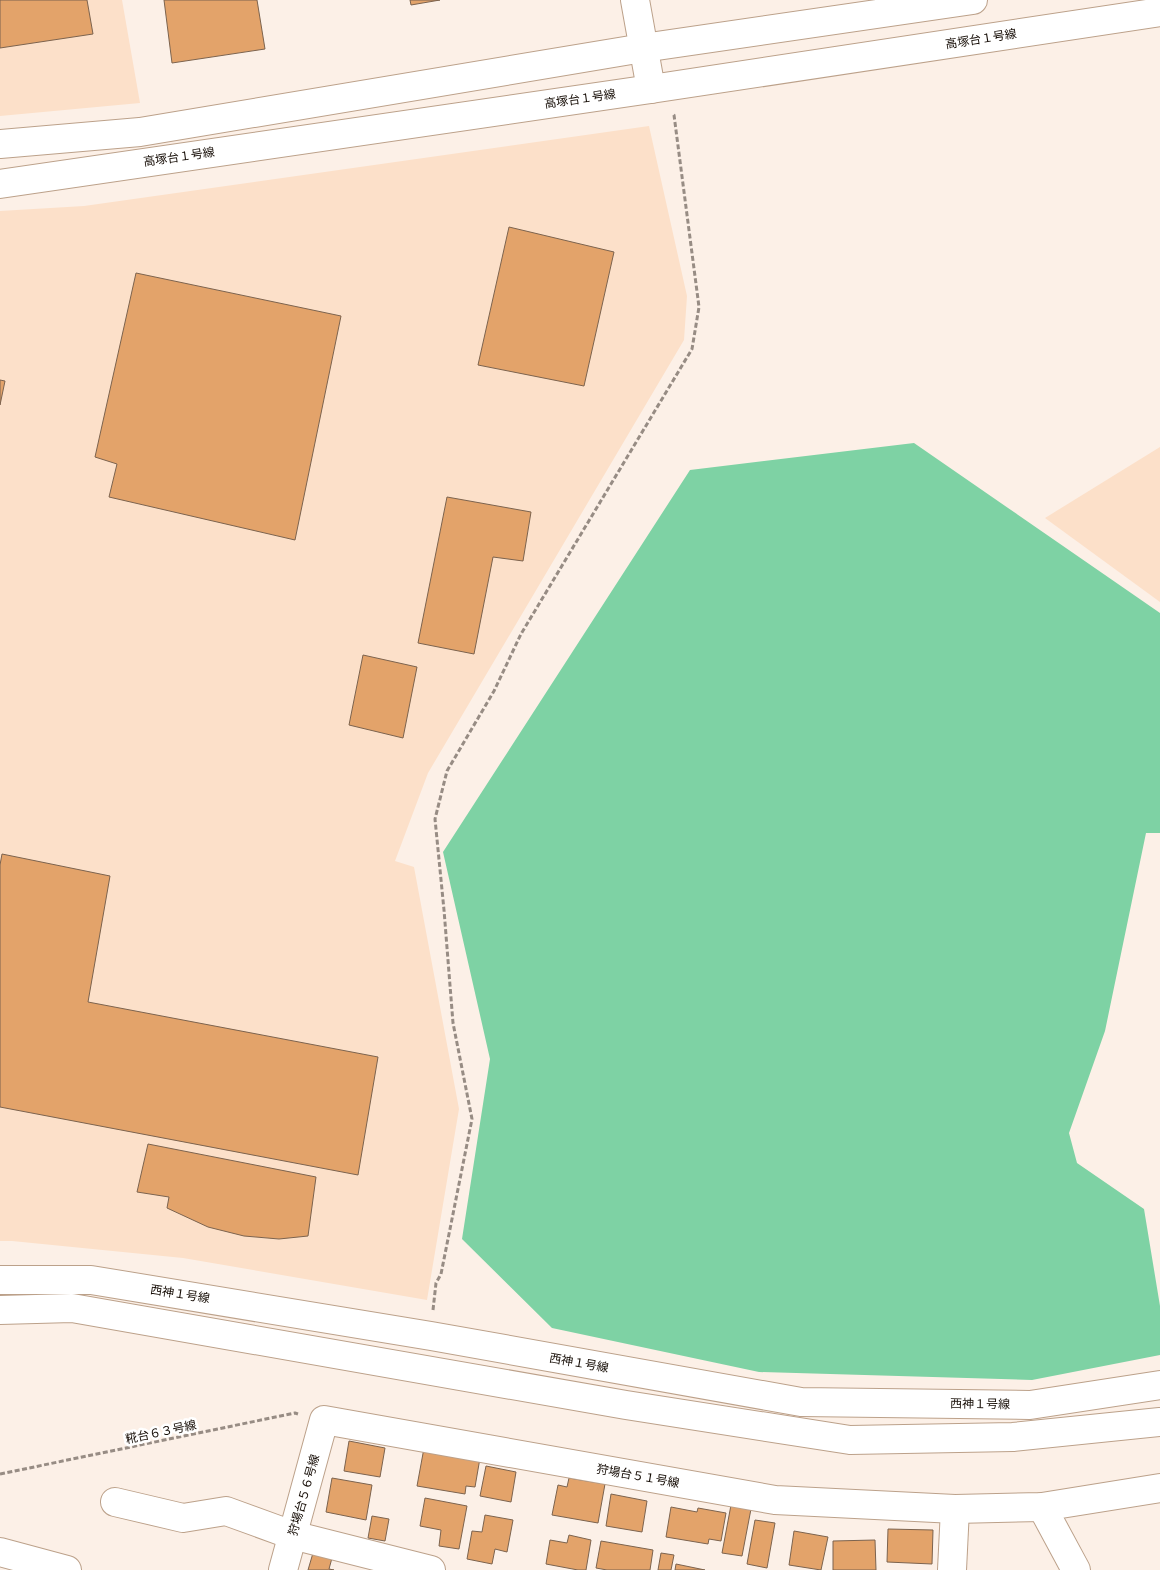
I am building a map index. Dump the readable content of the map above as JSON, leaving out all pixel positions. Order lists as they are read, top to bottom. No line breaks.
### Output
{"streets":{"street":["高塚台１号線","西神１号線","狩場台５１号線","狩場台５６号線"],"path":["糀台６３号線"]},"crossings":[["糀台６３号線","狩場台５１号線"],["糀台６３号線","狩場台５６号線"],["狩場台５１号線","狩場台５６号線"]]}
